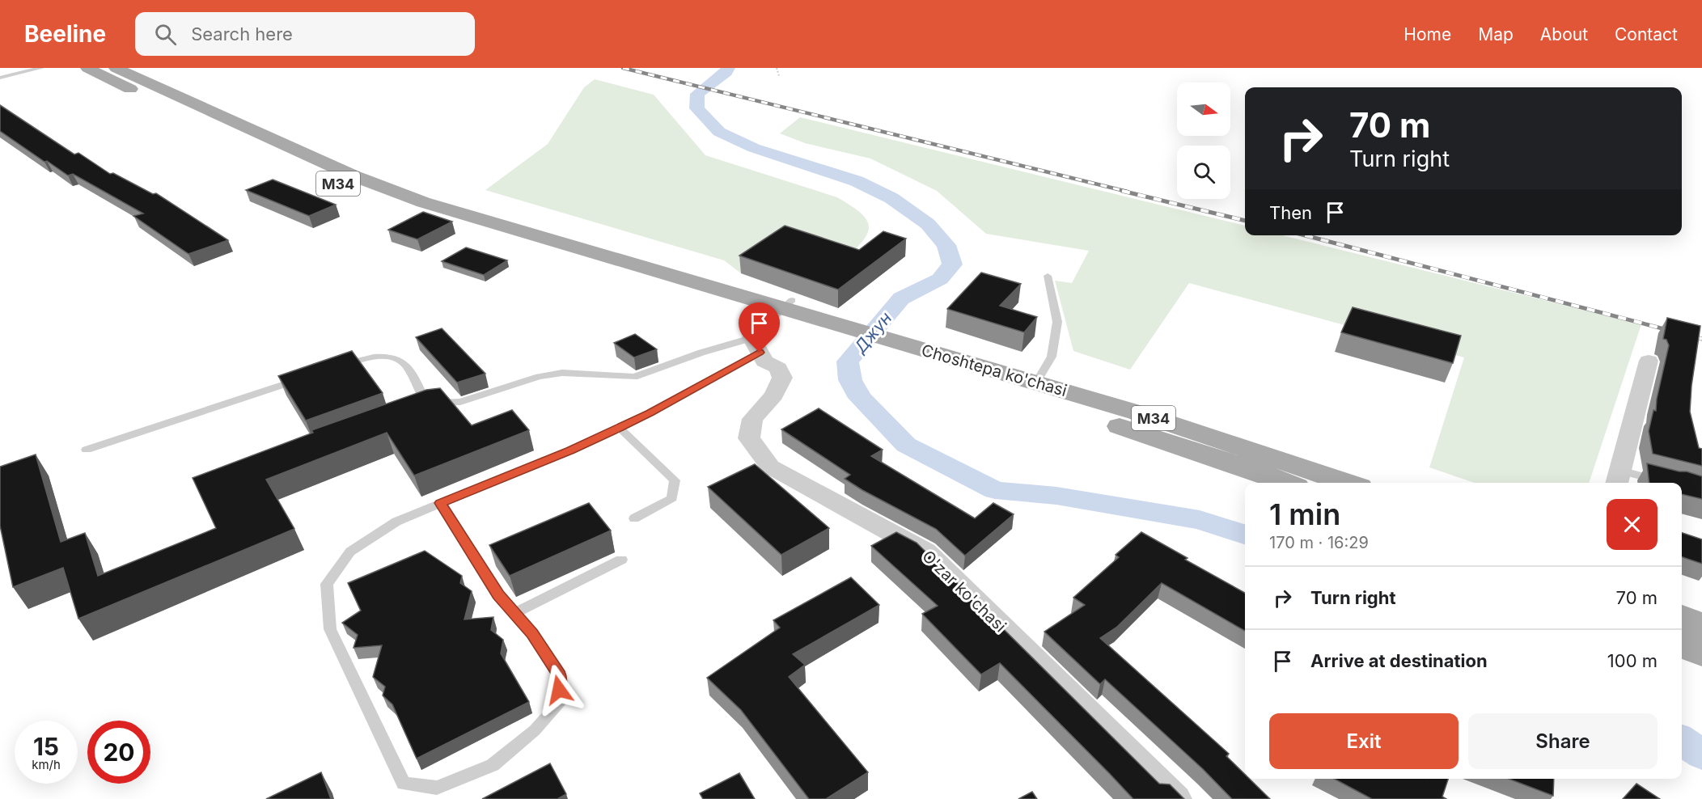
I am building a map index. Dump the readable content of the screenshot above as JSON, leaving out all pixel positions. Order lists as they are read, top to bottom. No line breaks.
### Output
{"streets":{"main road":["M34","Choshtepa ko'chasi"],"street":["O'zar ko'chasi"]},"crossings":[["M34","Choshtepa ko'chasi"],["Choshtepa ko'chasi","O'zar ko'chasi"]],"water":["Джун"],"north":"right","page":{"header":"Beeline","search":"Search here","nav":["Home","Map","About","Contact"],"turn":["70 m","Turn right"],"then":"Then","heading":["1 min","170 m · 16:29"],"list":[{"name":"Turn right","value":"70 m"},{"name":"Arrive at destination","value":"100 m"}],"buttons":["Exit","Share"],"speed":"15 km/h","limit":"20"}}
